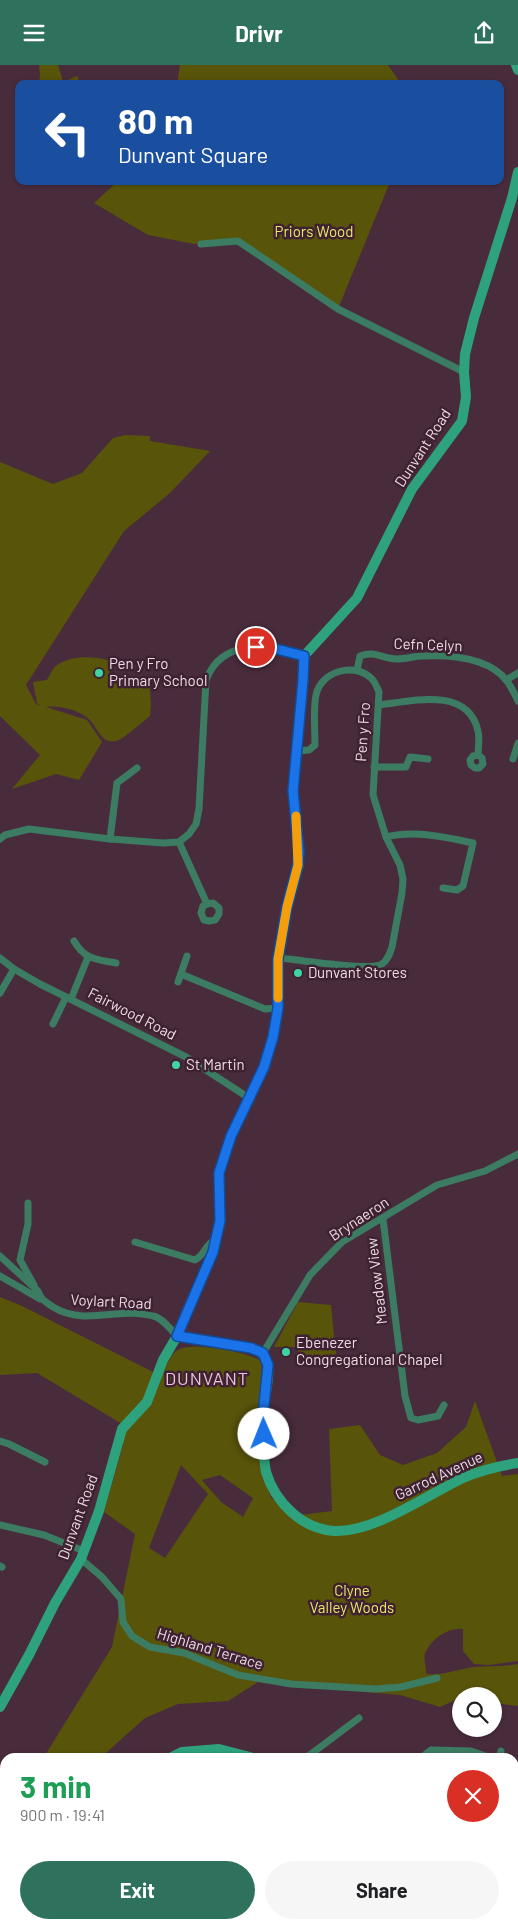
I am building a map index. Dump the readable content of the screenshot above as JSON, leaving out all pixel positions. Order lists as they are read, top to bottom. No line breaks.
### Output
{"streets":{"street":["Dunvant Road","Cefn Celyn","Pen y Fro","Fairwood Road","Brynaeron","Meadow View","Voylart Road","Garrod Avenue","Highland Terrace"]},"crossings":[["Dunvant Road","Pen y Fro"],["Dunvant Road","Fairwood Road"],["Dunvant Road","Voylart Road"],["Dunvant Road","Highland Terrace"],["Cefn Celyn","Pen y Fro"],["Brynaeron","Meadow View"],["Brynaeron","Garrod Avenue"]],"districts":["DUNVANT"],"parks":["Priors Wood","Clyne Valley Woods"],"places":["Pen y Fro Primary School","Dunvant Stores","St Martin","Ebenezer Congregational Chapel"],"page":{"header":"Drivr","turn":["80 m","Dunvant Square"],"heading":["3 min","900 m · 19:41"],"buttons":["Exit","Share"]}}
